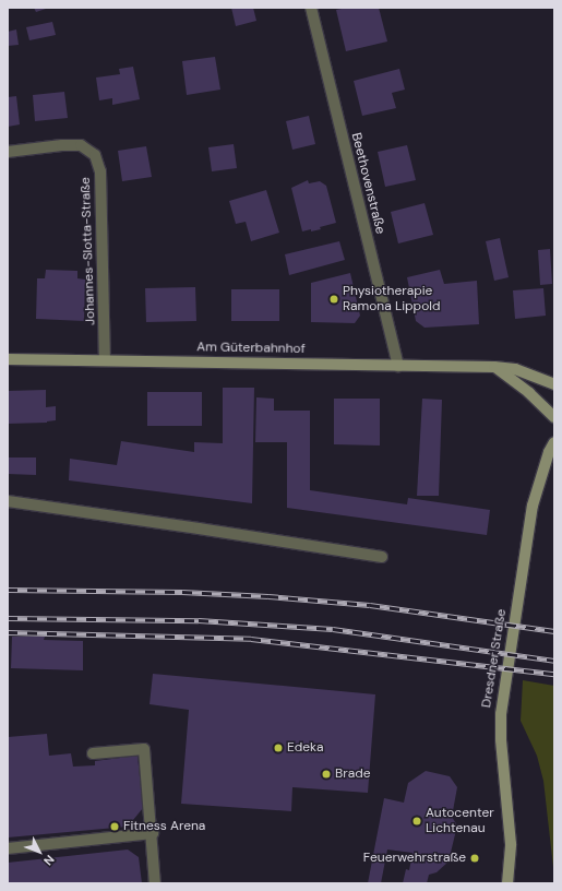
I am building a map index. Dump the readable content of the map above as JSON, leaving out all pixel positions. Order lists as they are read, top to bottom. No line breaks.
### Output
{"streets":{"street":["Beethovenstraße","Johannes-Slotta-Straße","Am Güterbahnhof","Dresdner Straße"]},"crossings":[["Beethovenstraße","Am Güterbahnhof"],["Johannes-Slotta-Straße","Am Güterbahnhof"]],"places":["Physiotherapie Ramona Lippold","Edeka","Brade","Autocenter Lichtenau","Fitness Arena","Feuerwehrstraße"],"north":"bottom right"}
